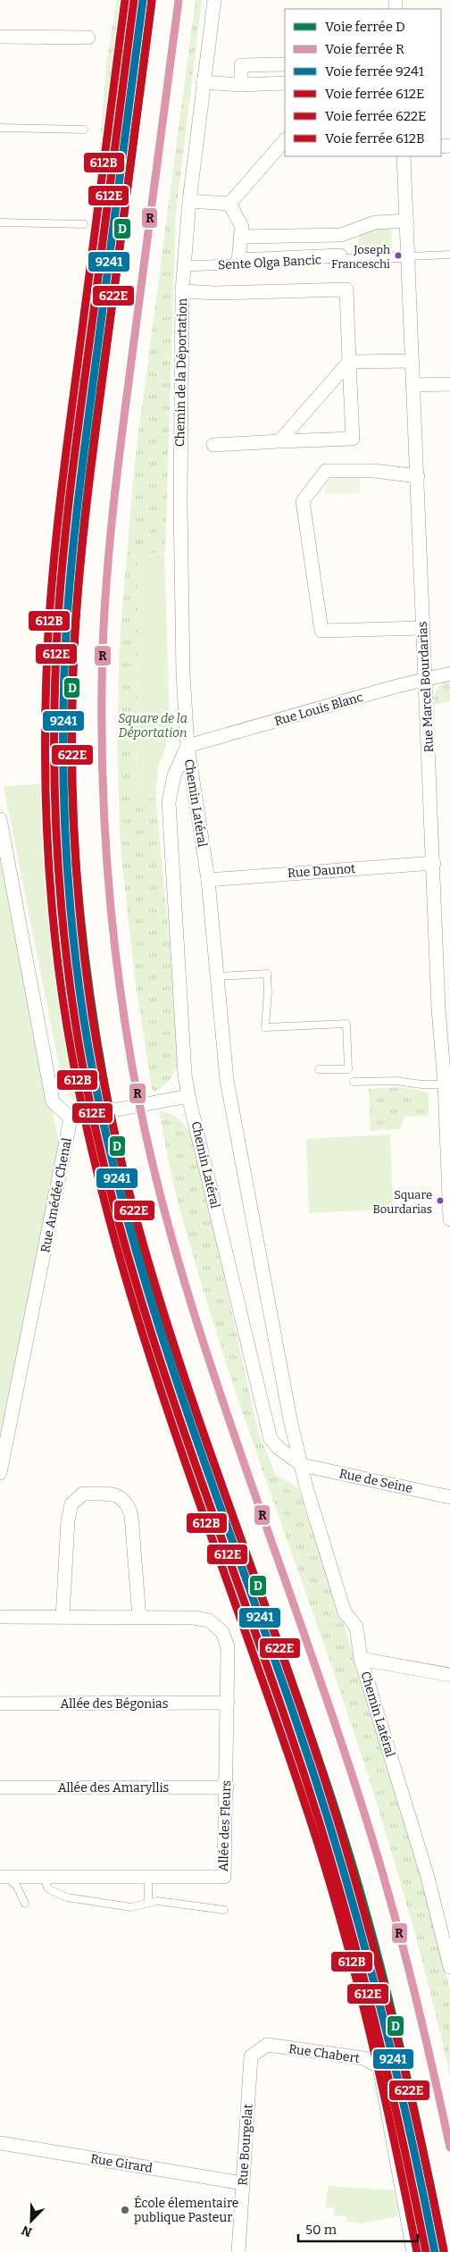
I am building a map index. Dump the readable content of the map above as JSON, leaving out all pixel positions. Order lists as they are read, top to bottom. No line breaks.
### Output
{"streets":{"street":["Sente Olga Bancic","Chemin de la Déportation","Rue Marcel Bourdarias","Rue Louis Blanc","Chemin Latéral","Rue Daunot","Rue Amédée Chenal","Rue de Seine","Allée des Bégonias","Allée des Amaryllis","Allée des Fleurs","Rue Chabert","Rue Bourgelat","Rue Girard"]},"crossings":[["Sente Olga Bancic","Chemin de la Déportation"],["Sente Olga Bancic","Rue Marcel Bourdarias"],["Chemin de la Déportation","Rue Louis Blanc"],["Chemin de la Déportation","Chemin Latéral"],["Rue Marcel Bourdarias","Rue Louis Blanc"],["Rue Marcel Bourdarias","Rue Daunot"],["Rue Louis Blanc","Chemin Latéral"],["Chemin Latéral","Rue Daunot"],["Chemin Latéral","Rue de Seine"],["Allée des Bégonias","Allée des Fleurs"],["Allée des Amaryllis","Allée des Fleurs"],["Rue Chabert","Rue Bourgelat"],["Rue Bourgelat","Rue Girard"]],"parks":["Square de la Déportation"],"places":["Joseph Franceschi","Square Bourdarias","École élementaire publique Pasteur"],"lines":["rail line D","rail line R","rail line 9241","rail line 612E","rail line 612B","rail line 622E"],"legend":["Voie ferrée D","Voie ferrée R","Voie ferrée 9241","Voie ferrée 612E","Voie ferrée 622E","Voie ferrée 612B"],"scale_bar":"50 m","north":"bottom left"}
